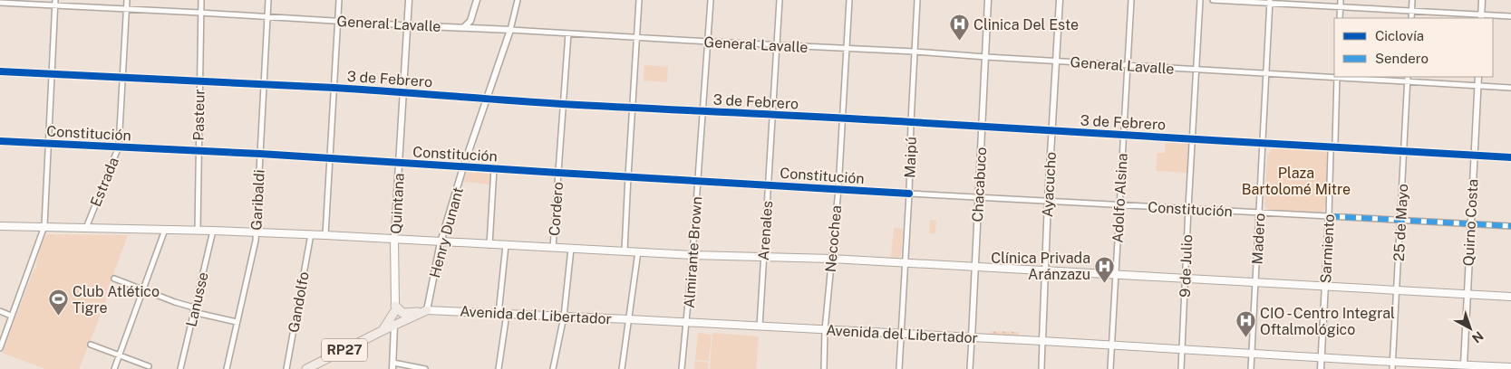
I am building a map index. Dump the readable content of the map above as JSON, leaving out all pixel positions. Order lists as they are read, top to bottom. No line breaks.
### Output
{"streets":{"main road":["Quintana","Avenida del Libertador","RP27"],"street":["General Lavalle","3 de Febrero","Pasteur","Constitución","Maipú","Estrada","Chacabuco","Ayacucho","Adolfo Alsina","Garibaldi","Cordero","25 de Mayo","Quirno Costa","Arenales","Henry Dunant","Necochea","Madero","Sarmiento","Almirante Brown","9 de Julio","Lanusse","Gandolfo"]},"crossings":[["General Lavalle","Pasteur"],["General Lavalle","Maipú"],["General Lavalle","Estrada"],["General Lavalle","Chacabuco"],["General Lavalle","Ayacucho"],["General Lavalle","Adolfo Alsina"],["General Lavalle","Garibaldi"],["General Lavalle","Quintana"],["General Lavalle","Cordero"],["General Lavalle","25 de Mayo"],["General Lavalle","Quirno Costa"],["General Lavalle","Arenales"],["General Lavalle","Henry Dunant"],["General Lavalle","Necochea"],["General Lavalle","Madero"],["General Lavalle","Almirante Brown"],["General Lavalle","9 de Julio"],["3 de Febrero","Pasteur"],["3 de Febrero","Maipú"],["3 de Febrero","Estrada"],["3 de Febrero","Chacabuco"],["3 de Febrero","Ayacucho"],["3 de Febrero","Adolfo Alsina"],["3 de Febrero","Garibaldi"],["3 de Febrero","Quintana"],["3 de Febrero","Cordero"],["3 de Febrero","25 de Mayo"],["3 de Febrero","Quirno Costa"],["3 de Febrero","Arenales"],["3 de Febrero","Henry Dunant"],["3 de Febrero","Necochea"],["3 de Febrero","Madero"],["3 de Febrero","Sarmiento"],["3 de Febrero","Almirante Brown"],["3 de Febrero","9 de Julio"],["Pasteur","Constitución"],["Constitución","Maipú"],["Constitución","Estrada"],["Constitución","Chacabuco"],["Constitución","Ayacucho"],["Constitución","Adolfo Alsina"],["Constitución","Garibaldi"],["Constitución","Quintana"],["Constitución","Cordero"],["Constitución","25 de Mayo"],["Constitución","Quirno Costa"],["Constitución","Arenales"],["Constitución","Henry Dunant"],["Constitución","Necochea"],["Constitución","Madero"],["Constitución","Sarmiento"],["Constitución","Almirante Brown"],["Constitución","9 de Julio"],["Maipú","Avenida del Libertador"],["Chacabuco","Avenida del Libertador"],["Ayacucho","Avenida del Libertador"],["Adolfo Alsina","Avenida del Libertador"],["Quintana","Avenida del Libertador"],["Quintana","RP27"],["Cordero","Avenida del Libertador"],["25 de Mayo","Avenida del Libertador"],["Quirno Costa","Avenida del Libertador"],["Arenales","Avenida del Libertador"],["Henry Dunant","Avenida del Libertador"],["Henry Dunant","RP27"],["Necochea","Avenida del Libertador"],["Madero","Avenida del Libertador"],["Sarmiento","Avenida del Libertador"],["Almirante Brown","Avenida del Libertador"],["9 de Julio","Avenida del Libertador"],["Avenida del Libertador","RP27"]],"parks":["Plaza Bartolomé Mitre"],"places":{"hospital":["Clinica Del Este","Clínica Privada Aránzazu","CIO - Centro Integral Oftalmológico"],"sports":["Club Atlético Tigre"]},"legend":["Ciclovía","Sendero"],"north":"bottom right"}
